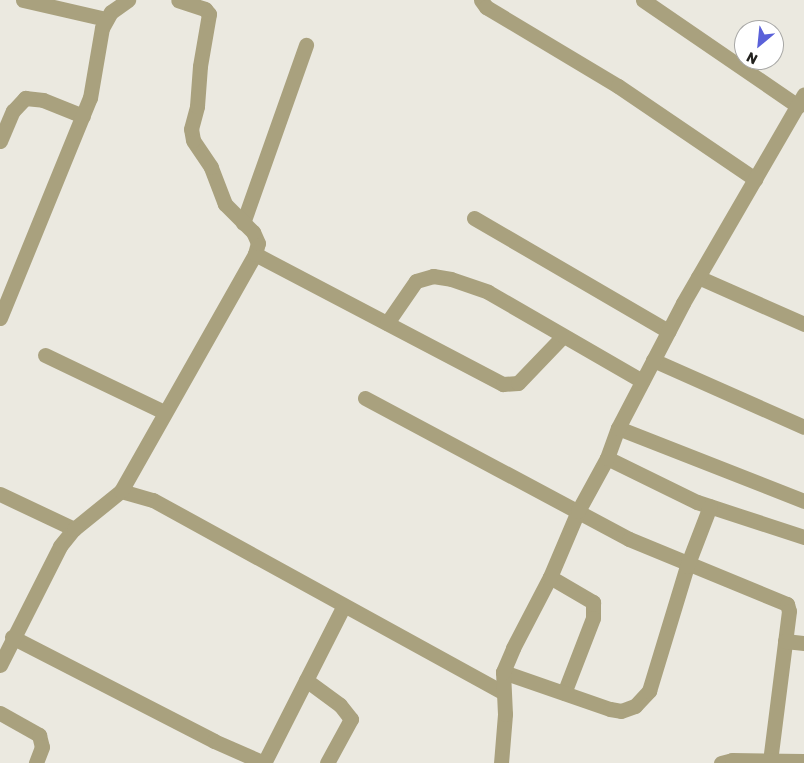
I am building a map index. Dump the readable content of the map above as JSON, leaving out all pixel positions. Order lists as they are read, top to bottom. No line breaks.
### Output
{"north":"bottom left"}
